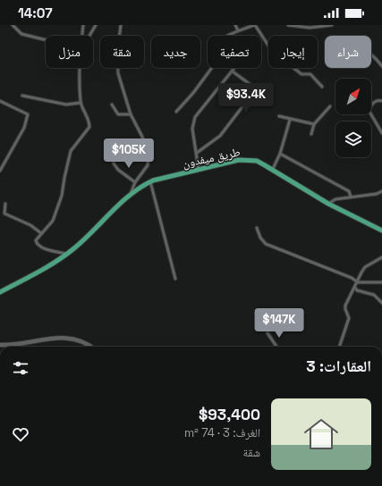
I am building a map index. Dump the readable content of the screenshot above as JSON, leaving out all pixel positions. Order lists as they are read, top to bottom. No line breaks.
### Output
{"streets":{"main road":["طريق ميفدون"]},"north":"top right","page":{"status":"14:07","chip":["شراء","إيجار","تصفية","جديد","شقة","منزل"],"price":["$93.4K","$105K","$147K"],"heading":"العقارات: 3","list":[{"name":"$93,400","note":"الغرف: 3 · 74 m² · شقة"}]}}
